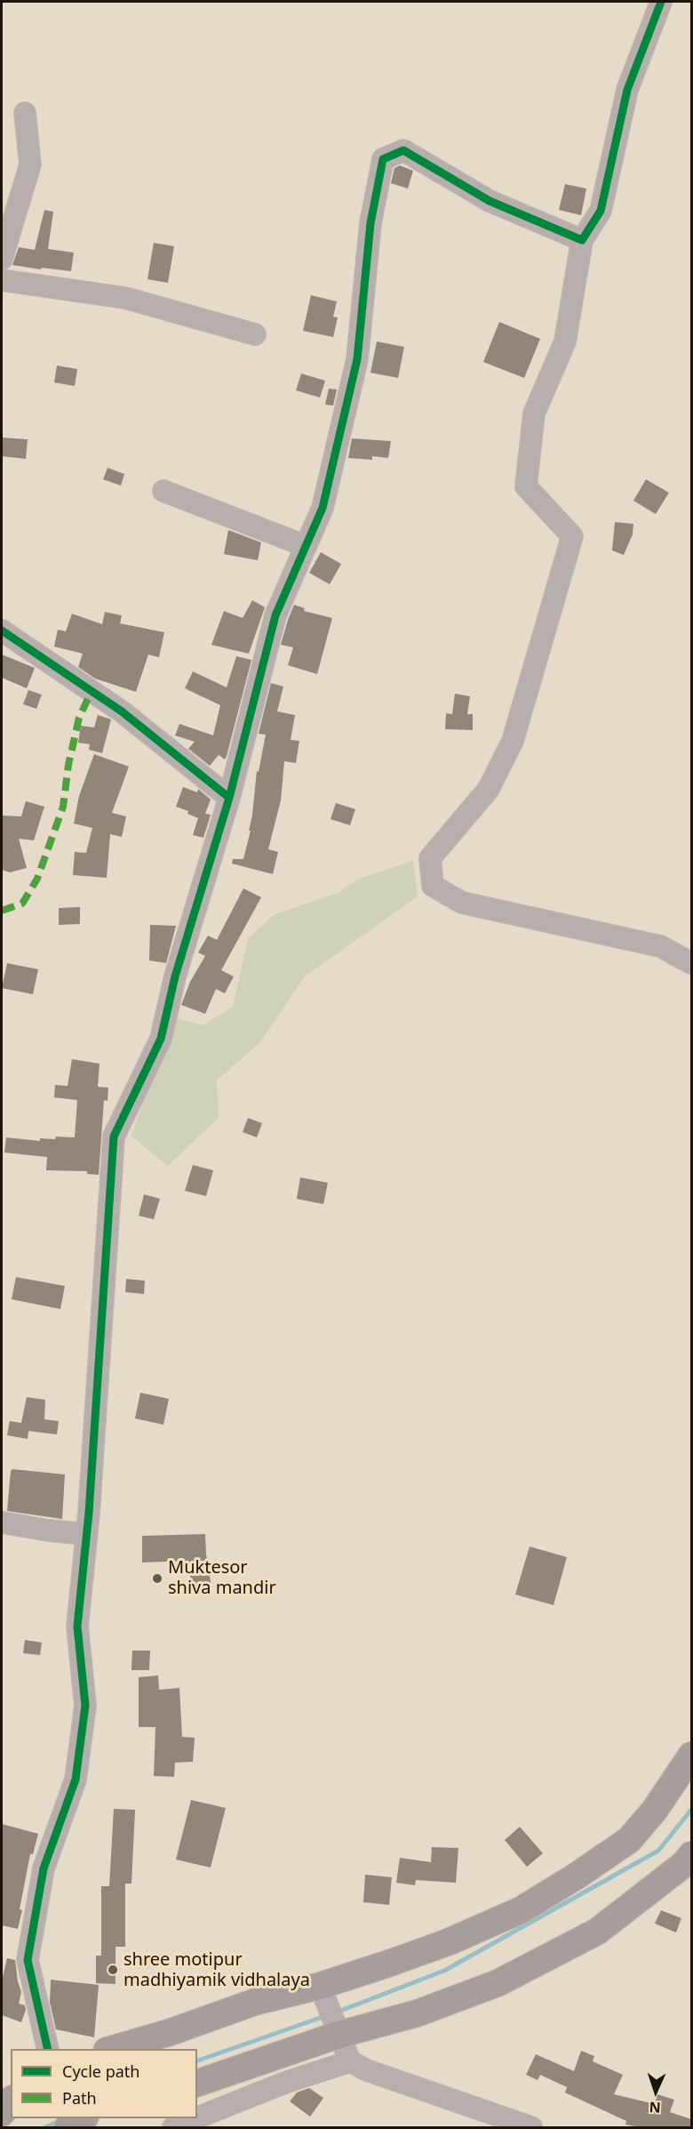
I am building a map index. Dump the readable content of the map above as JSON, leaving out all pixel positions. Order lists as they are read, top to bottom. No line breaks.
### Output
{"places":["Muktesor shiva mandir","shree motipur madhiyamik vidhalaya"],"legend":["Cycle path","Path"],"north":"bottom"}
